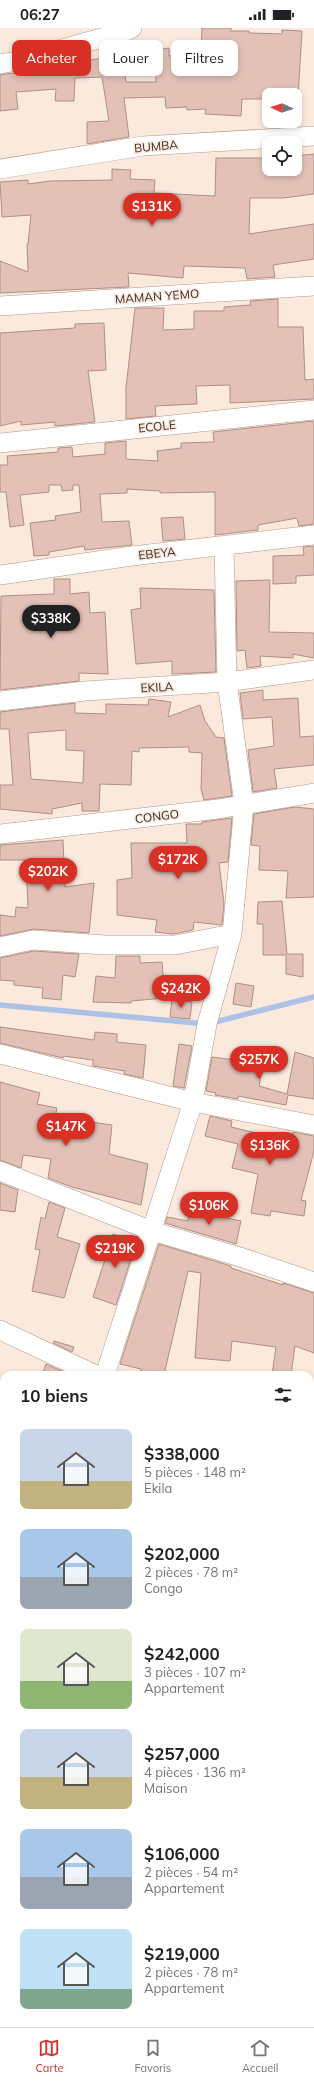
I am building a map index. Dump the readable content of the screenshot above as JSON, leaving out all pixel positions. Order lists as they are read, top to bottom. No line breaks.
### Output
{"streets":{"street":["BUMBA","MAMAN YEMO","ECOLE","EBEYA","EKILA","CONGO"]},"north":"left","page":{"status":"06:27","chip":["Acheter","Louer","Filtres"],"price":["$131K","$338K","$172K","$202K","$242K","$257K","$147K","$136K","$106K","$219K"],"heading":"10 biens","list":[{"name":"$338,000","note":"5 pièces · 148 m² · Ekila"},{"name":"$202,000","note":"2 pièces · 78 m² · Congo"},{"name":"$242,000","note":"3 pièces · 107 m² · Appartement"},{"name":"$257,000","note":"4 pièces · 136 m² · Maison"},{"name":"$106,000","note":"2 pièces · 54 m² · Appartement"},{"name":"$219,000","note":"2 pièces · 78 m² · Appartement"}],"tabs":["Carte","Favoris","Accueil"]}}
